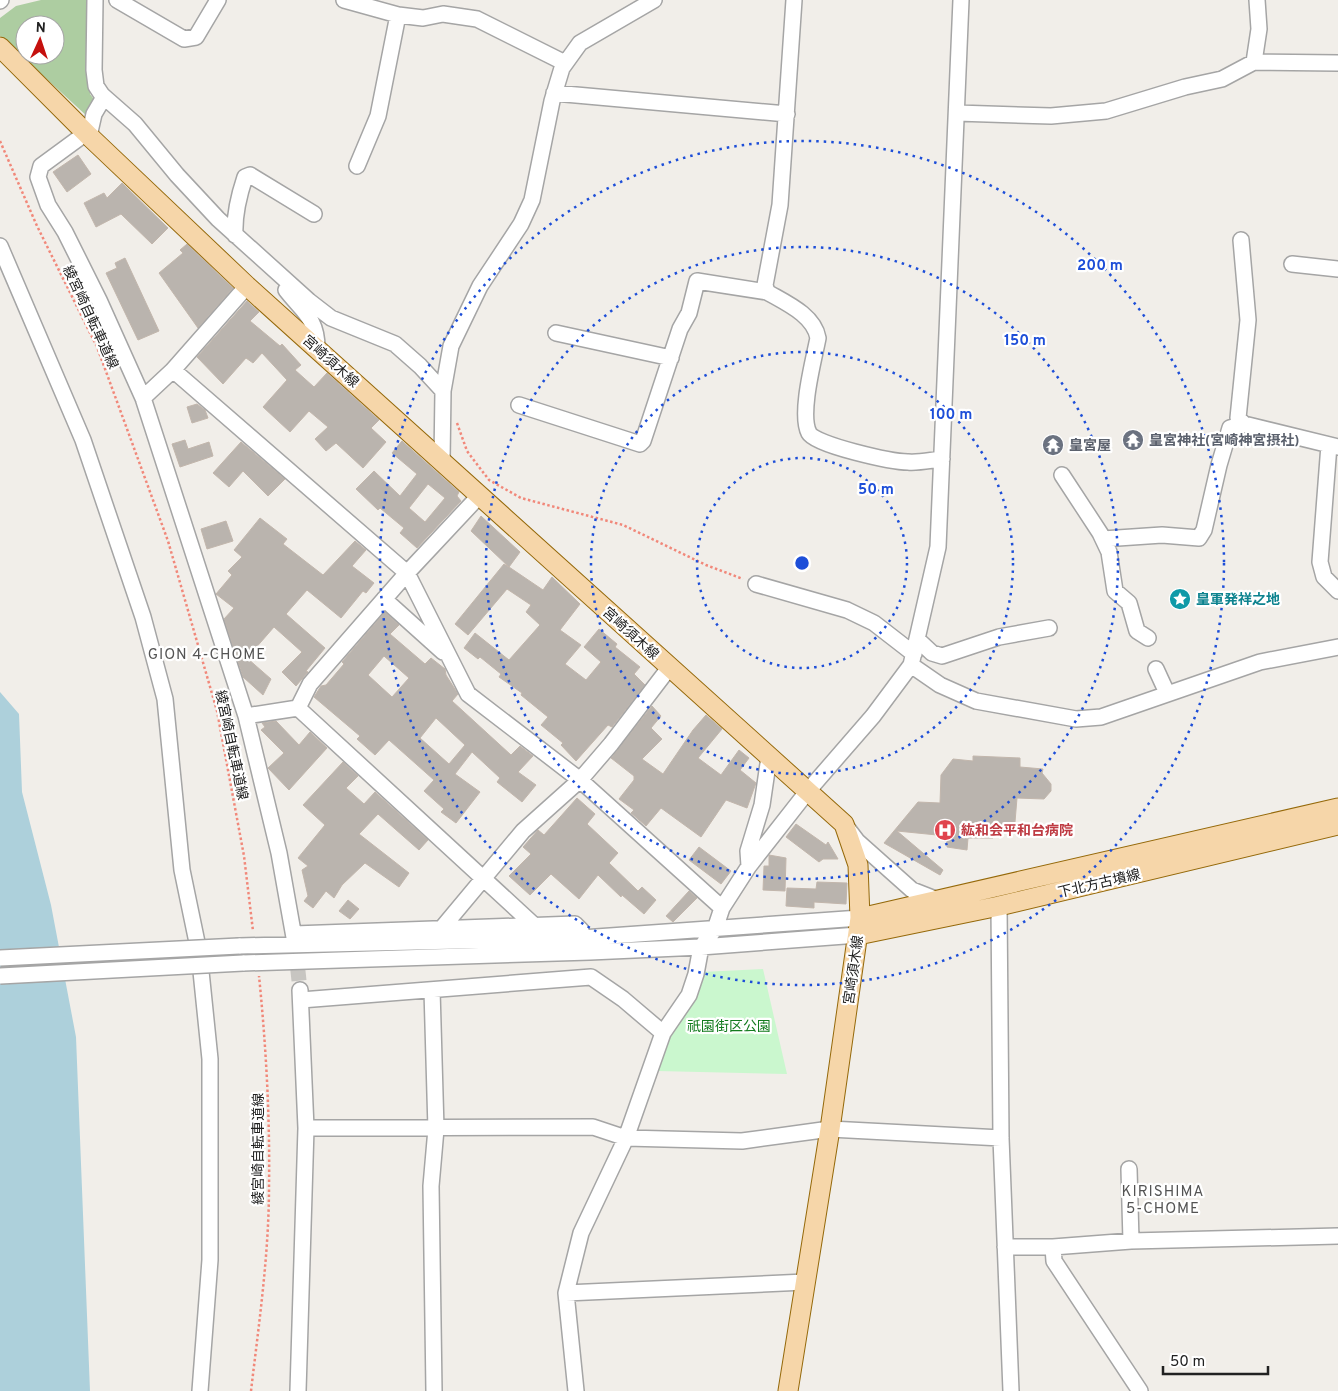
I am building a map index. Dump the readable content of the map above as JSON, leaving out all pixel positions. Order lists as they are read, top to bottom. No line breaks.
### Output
{"streets":{"main road":["宮崎須木線","下北方古墳線"],"path":["綾宮崎自転車道線"]},"crossings":[["宮崎須木線","下北方古墳線"]],"districts":["GION 4-CHOME","KIRISHIMA 5-CHOME"],"parks":["祇園街区公園"],"places":{"temple":["皇宮神社(宮崎神宮摂社)","皇宮屋"],"place":["皇軍発祥之地"],"hospital":["紘和会平和台病院"]},"scale_bar":"50 m","north":"top","rings":["200 m","150 m","100 m","50 m"]}
